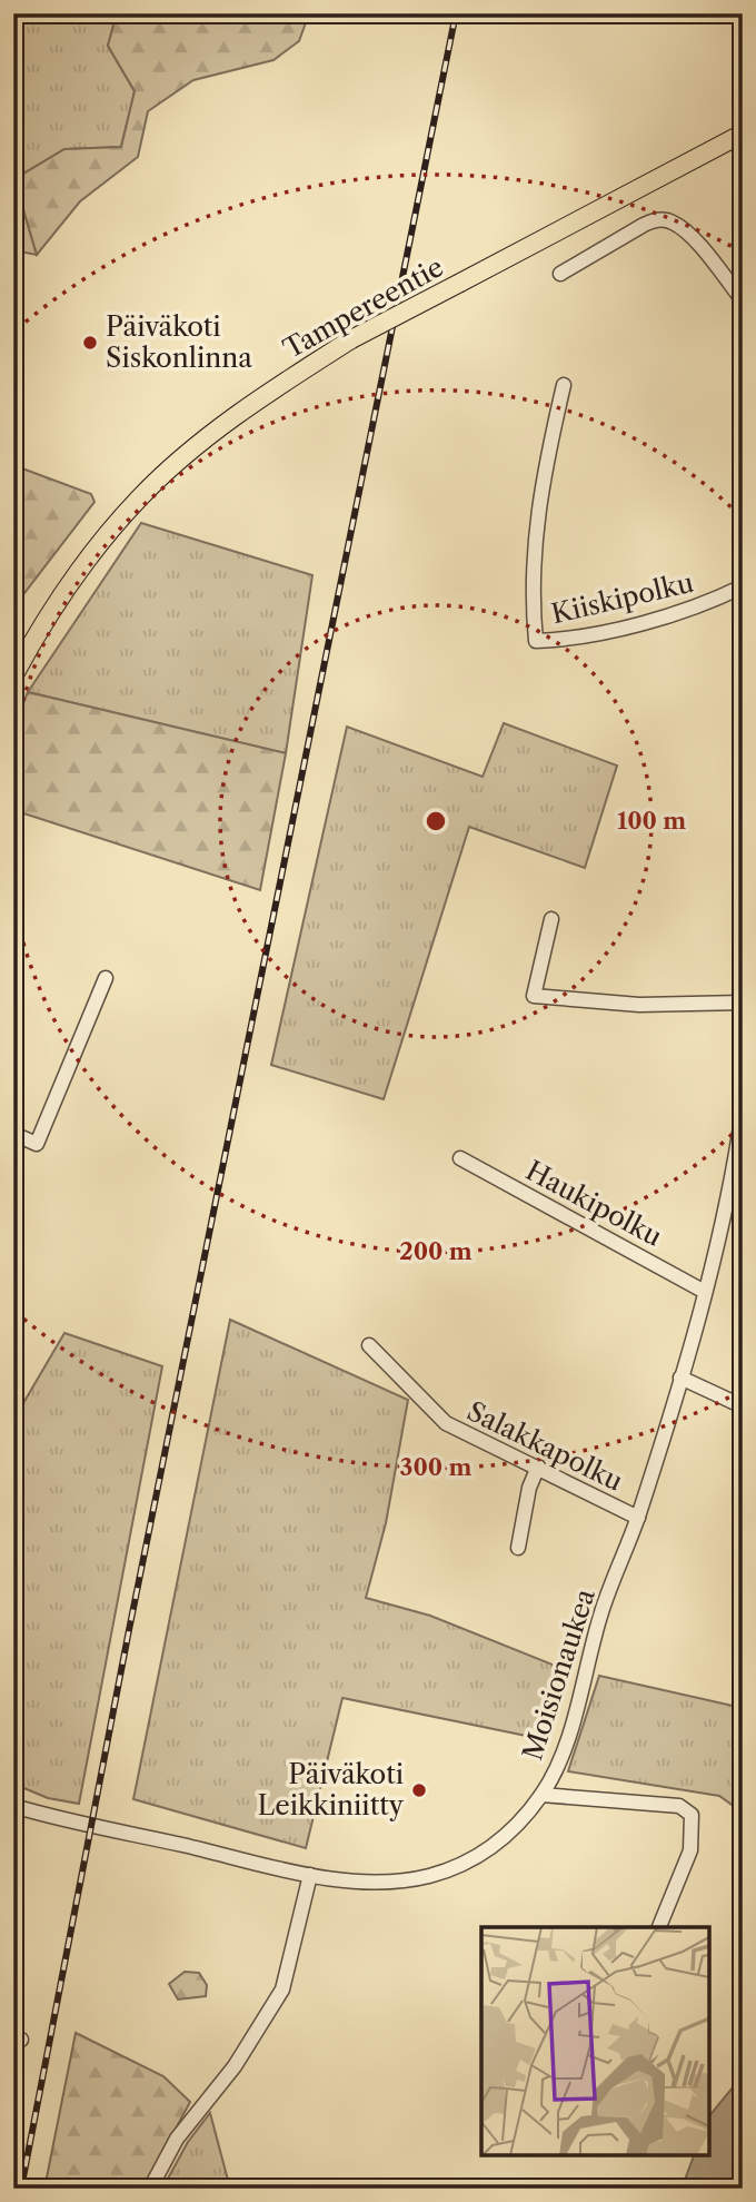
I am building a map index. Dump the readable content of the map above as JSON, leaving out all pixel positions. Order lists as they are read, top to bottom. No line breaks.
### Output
{"streets":{"main road":["Tampereentie"],"street":["Kiiskipolku","Haukipolku","Salakkapolku","Moisionaukea"]},"crossings":[["Haukipolku","Moisionaukea"],["Salakkapolku","Moisionaukea"]],"places":["Päiväkoti Siskonlinna","Päiväkoti Leikkiniitty"],"rings":["100 m","200 m","300 m"]}
